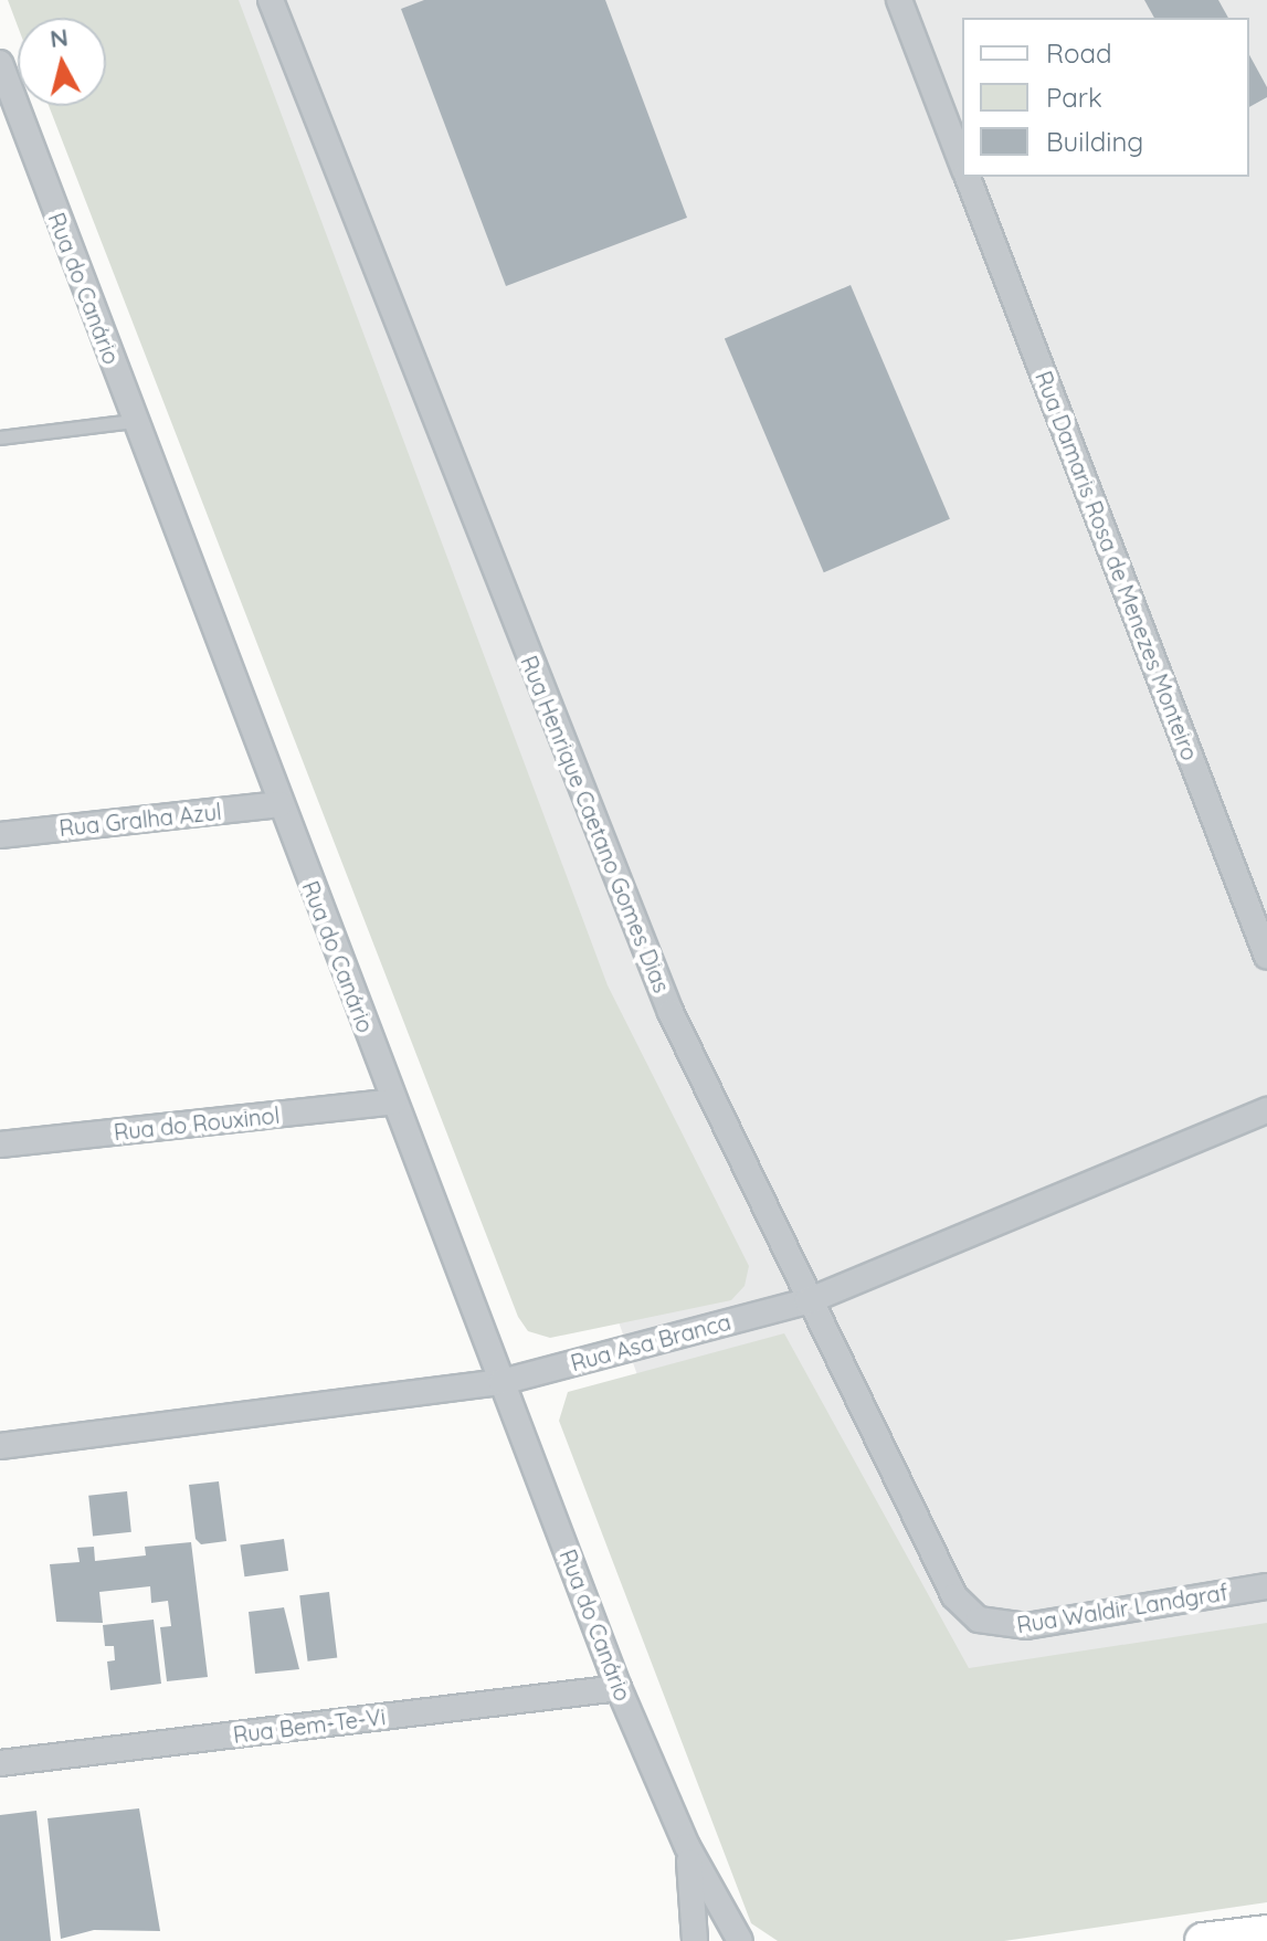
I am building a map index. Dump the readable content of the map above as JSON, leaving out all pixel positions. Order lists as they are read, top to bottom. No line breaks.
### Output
{"streets":{"street":["Rua do Canário","Rua Damaris Rosa de Menezes Monteiro","Rua Gralha Azul","Rua Henrique Caetano Gomes Dias","Rua do Rouxinol","Rua Asa Branca","Rua Waldir Landgraf","Rua Bem-Te-Vi"]},"crossings":[["Rua do Canário","Rua Gralha Azul"],["Rua do Canário","Rua do Rouxinol"],["Rua do Canário","Rua Asa Branca"],["Rua do Canário","Rua Bem-Te-Vi"],["Rua Henrique Caetano Gomes Dias","Rua Asa Branca"],["Rua Henrique Caetano Gomes Dias","Rua Waldir Landgraf"]],"legend":["Road","Park","Building"],"north":"top"}
